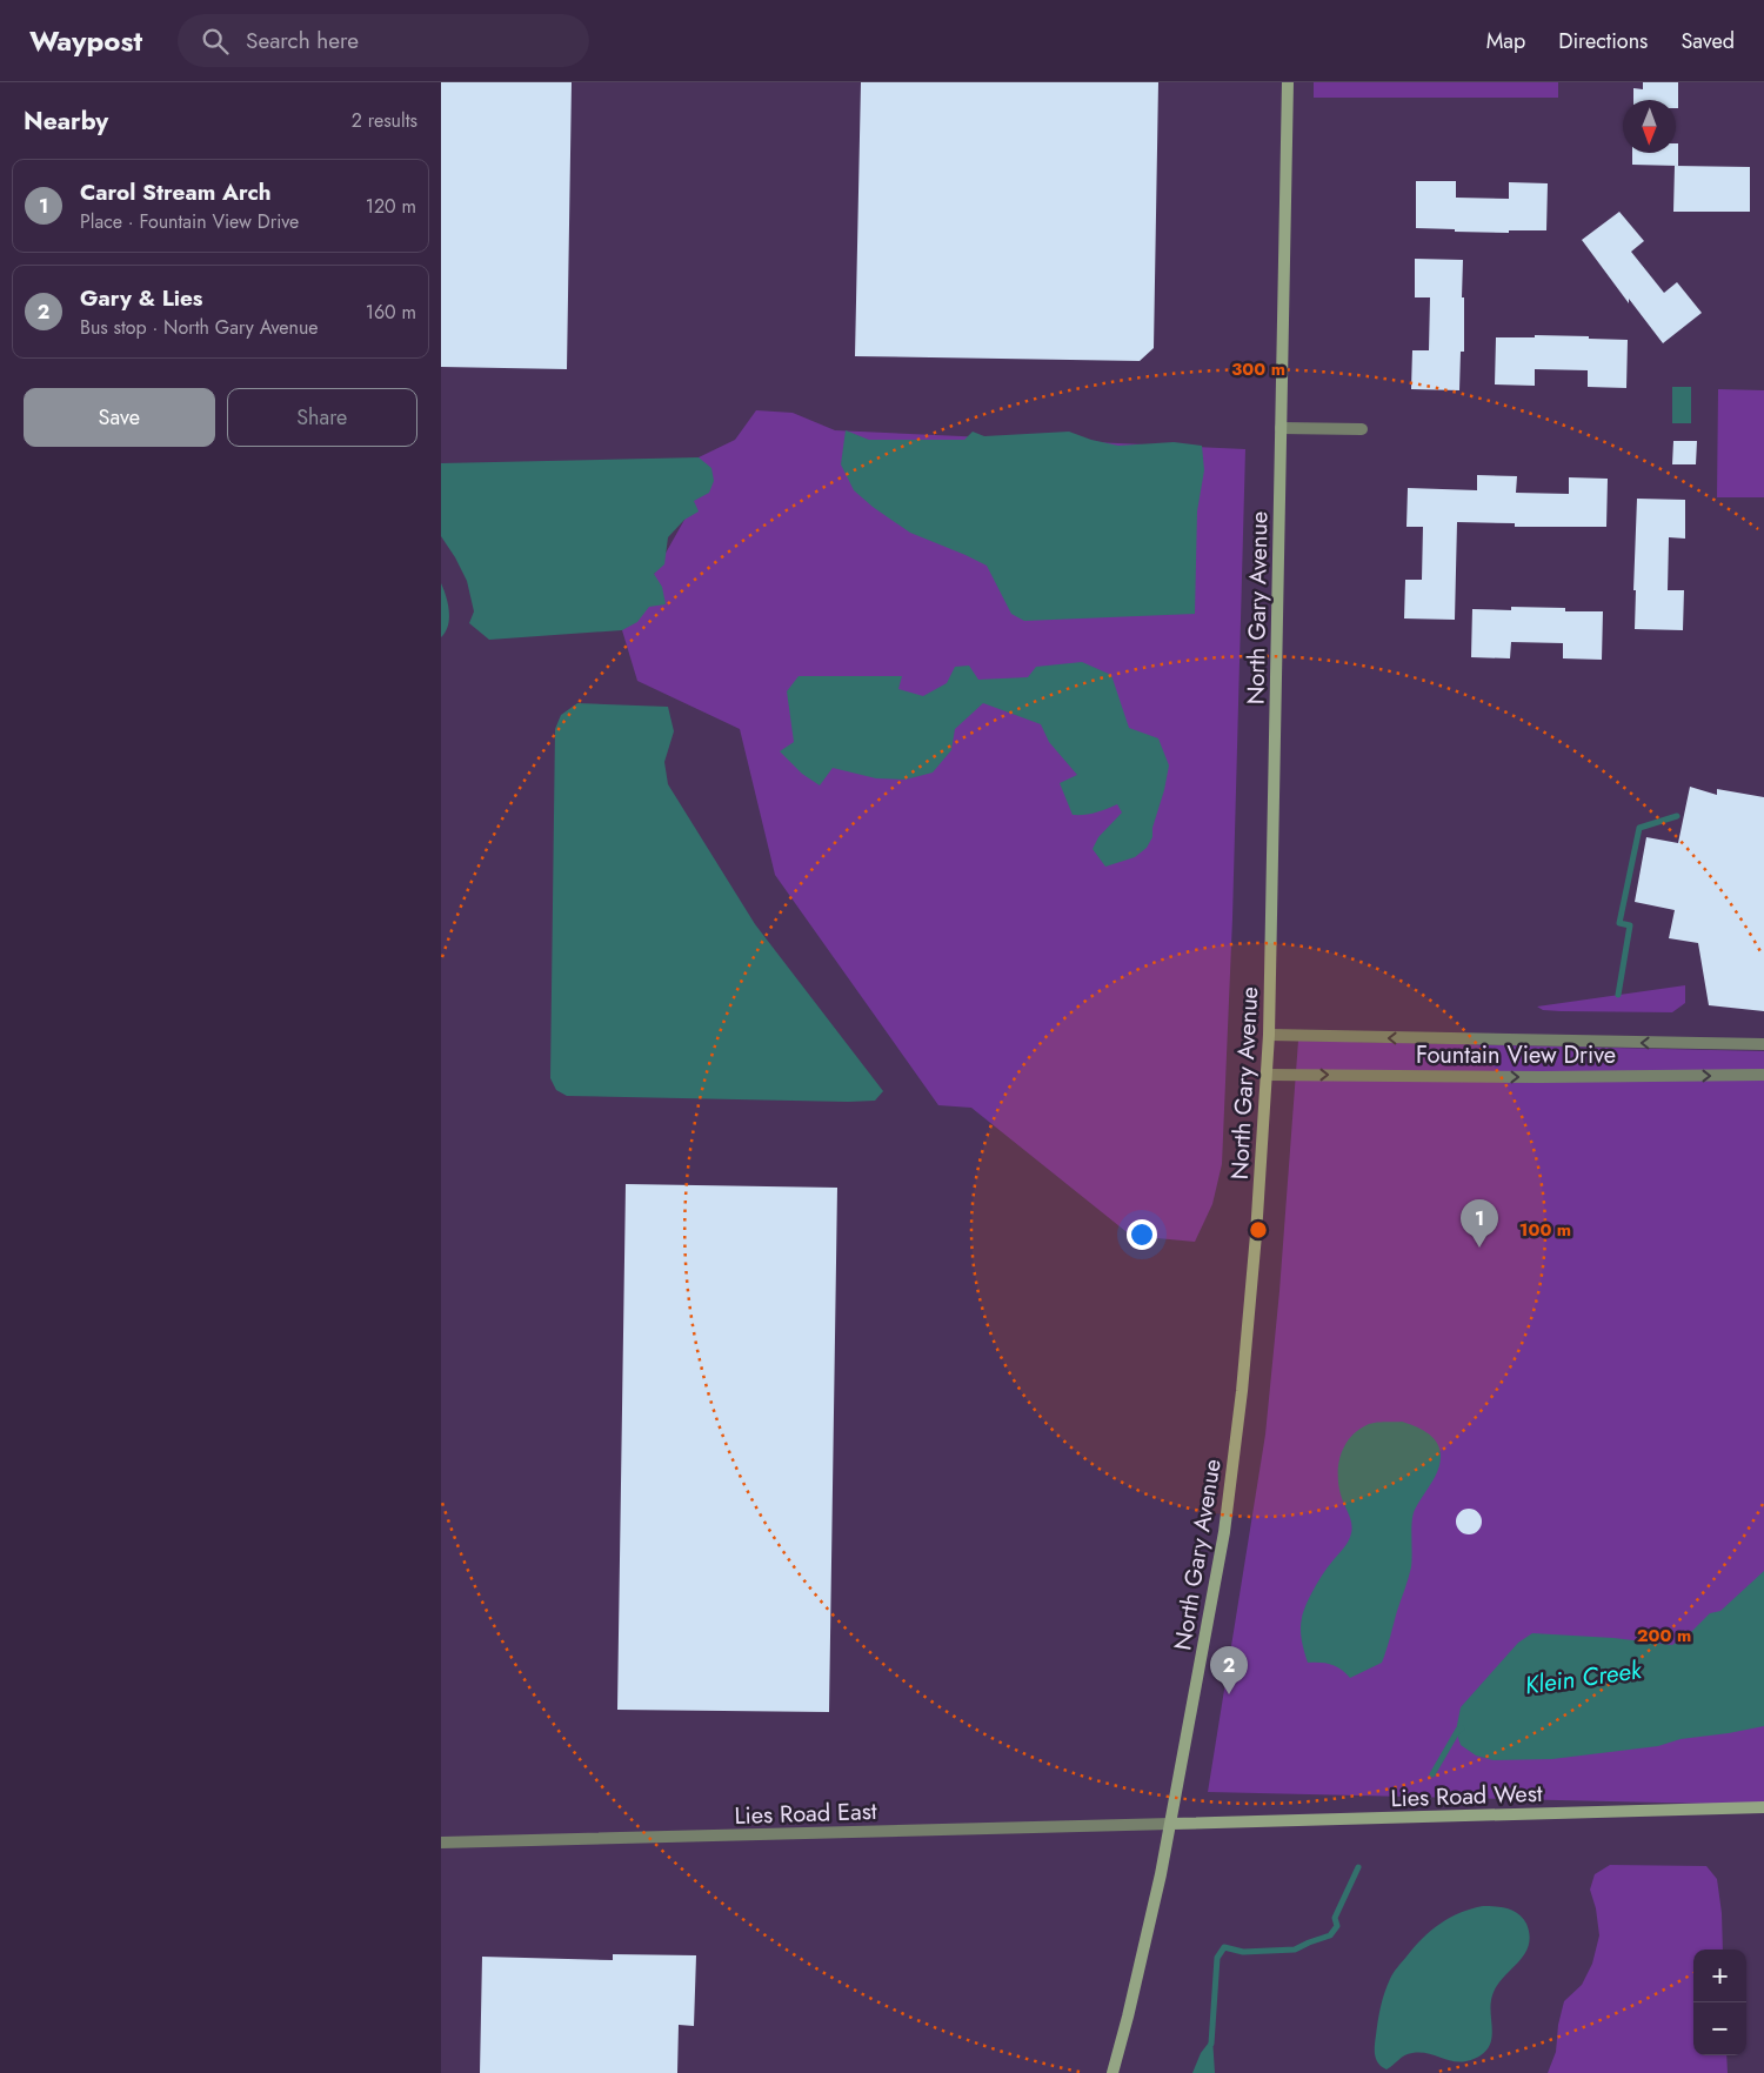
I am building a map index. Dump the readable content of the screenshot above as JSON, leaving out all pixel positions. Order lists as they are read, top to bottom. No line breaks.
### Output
{"streets":{"street":["North Gary Avenue","Fountain View Drive","Lies Road West","Lies Road East"]},"crossings":[["North Gary Avenue","Fountain View Drive"],["North Gary Avenue","Lies Road West"],["North Gary Avenue","Lies Road East"],["Lies Road West","Lies Road East"]],"water":["Klein Creek"],"north":"bottom","page":{"header":"Waypost","search":"Search here","nav":["Map","Directions","Saved"],"heading":["Nearby","2 results"],"list":[{"mark":"1","name":"Carol Stream Arch","note":"Place · Fountain View Drive","value":"120 m"},{"mark":"2","name":"Gary & Lies","note":"Bus stop · North Gary Avenue","value":"160 m"}],"buttons":["Save","Share"],"pins":["1","2"],"map_buttons":["+","−"]},"rings":["300 m","100 m","200 m"]}
